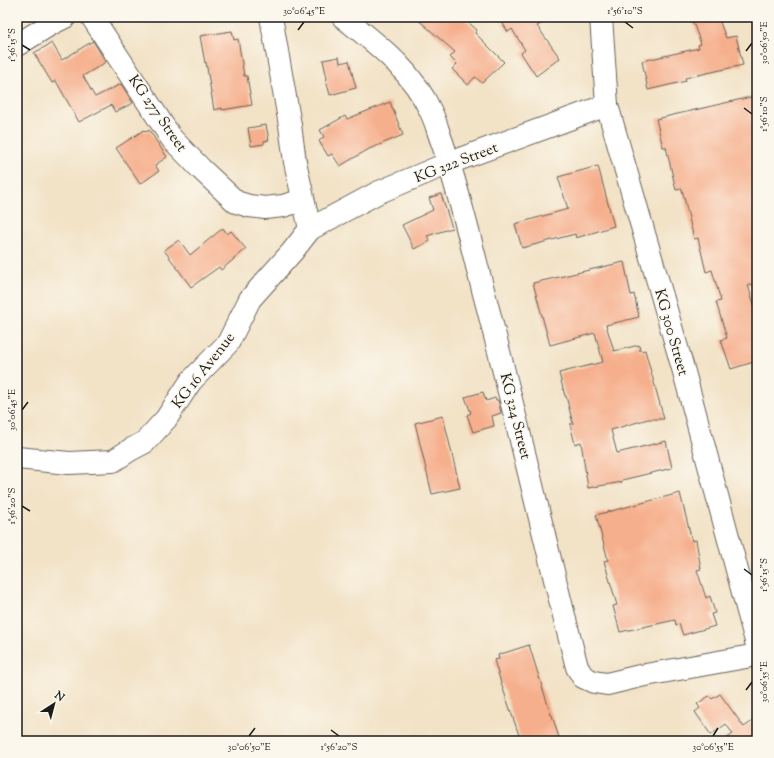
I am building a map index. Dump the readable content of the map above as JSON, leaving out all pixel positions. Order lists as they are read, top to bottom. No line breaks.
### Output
{"streets":{"street":["KG 277 Street","KG 322 Street","KG 300 Street","KG 16 Avenue","KG 324 Street"]},"crossings":[["KG 322 Street","KG 300 Street"],["KG 322 Street","KG 16 Avenue"],["KG 322 Street","KG 324 Street"]],"north":"top right","coordinates":["30°06'45\"E","1°56'10\"S","30°06'50\"E","1°56'15\"S","1°56'20\"S","30°06'55\"E"]}
